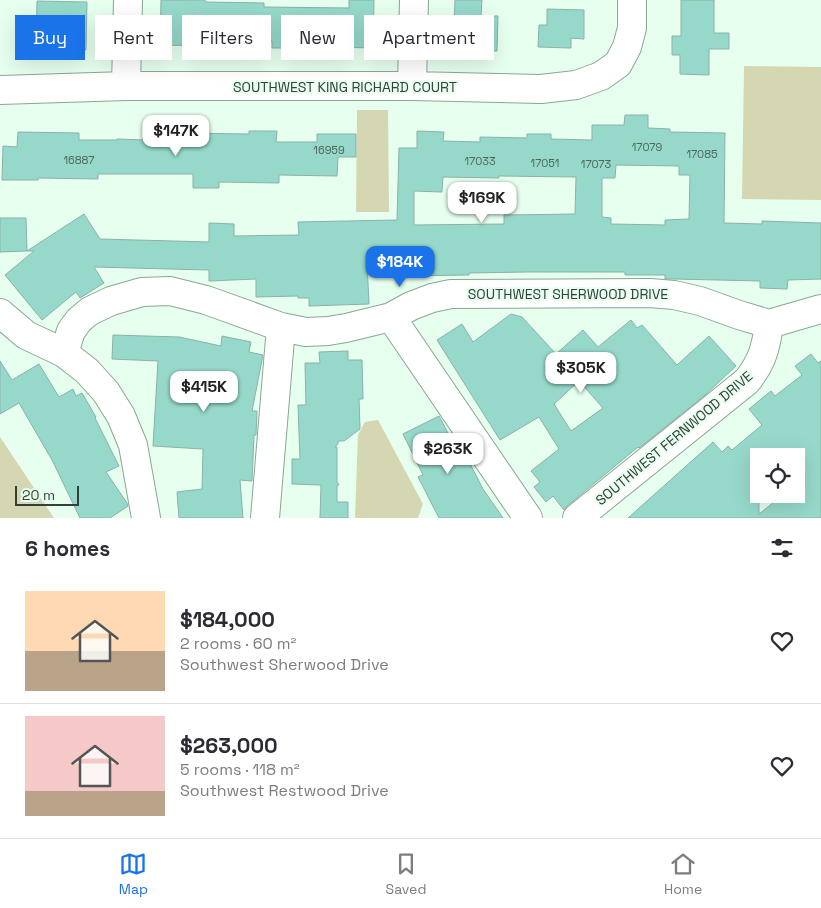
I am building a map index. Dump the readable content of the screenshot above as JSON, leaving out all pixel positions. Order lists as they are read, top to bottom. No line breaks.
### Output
{"streets":{"street":["SOUTHWEST KING RICHARD COURT","SOUTHWEST SHERWOOD DRIVE","SOUTHWEST FERNWOOD DRIVE"]},"crossings":[["SOUTHWEST SHERWOOD DRIVE","SOUTHWEST FERNWOOD DRIVE"]],"house_numbers":["17079","16959","17085","16887","17033","17051","17073"],"scale_bar":"20 m","page":{"chip":["Buy","Rent","Filters","New","Apartment"],"price":["$147K","$169K","$184K","$305K","$415K","$263K"],"scale":"20 m","heading":"6 homes","list":[{"name":"$184,000","note":"2 rooms · 60 m² · Southwest Sherwood Drive"},{"name":"$263,000","note":"5 rooms · 118 m² · Southwest Restwood Drive"}],"tabs":["Map","Saved","Home"]}}
